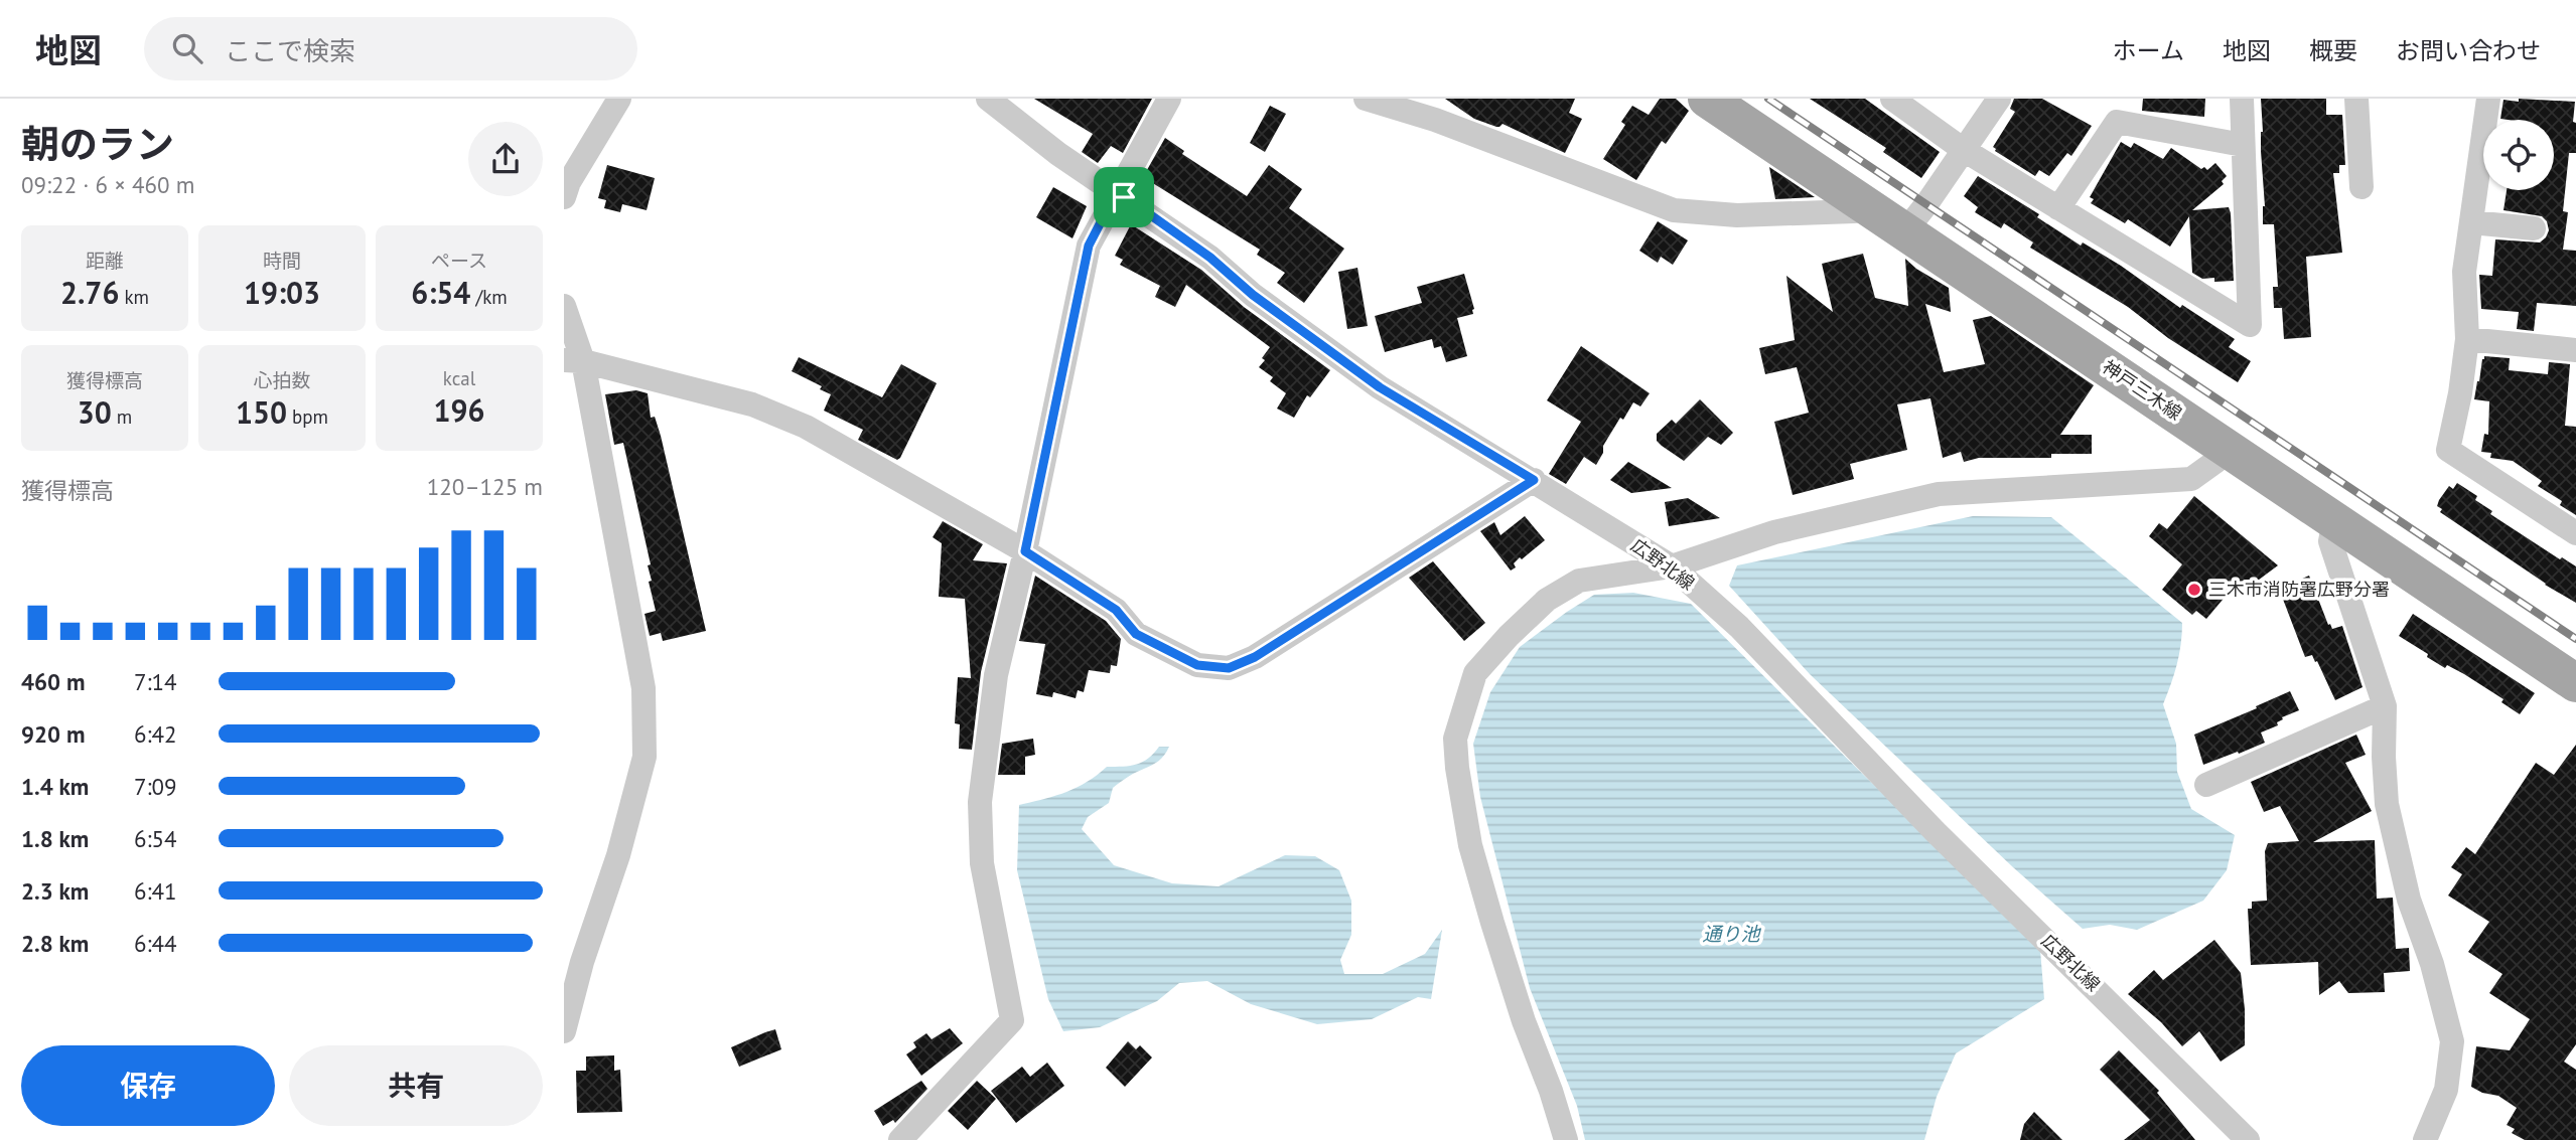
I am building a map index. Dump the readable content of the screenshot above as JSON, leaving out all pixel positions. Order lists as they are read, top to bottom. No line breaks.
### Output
{"streets":{"main road":["神戸三木線"],"street":["広野北線"]},"water":["通り池"],"places":["三木市消防署広野分署"],"page":{"header":"地図","search":"ここで検索","nav":["ホーム","地図","概要","お問い合わせ"],"heading":["朝のラン","09:22 · 6 × 460 m"],"stats":[["距離","2.76 km"],["時間","19:03"],["ペース","6:54 /km"],["獲得標高","30 m"],["心拍数","150 bpm"],["kcal","196"]],"chart":["獲得標高","120–125 m"],"list":[{"name":"460 m","note":"7:14"},{"name":"920 m","note":"6:42"},{"name":"1.4 km","note":"7:09"},{"name":"1.8 km","note":"6:54"},{"name":"2.3 km","note":"6:41"},{"name":"2.8 km","note":"6:44"}],"buttons":["保存","共有"]}}
